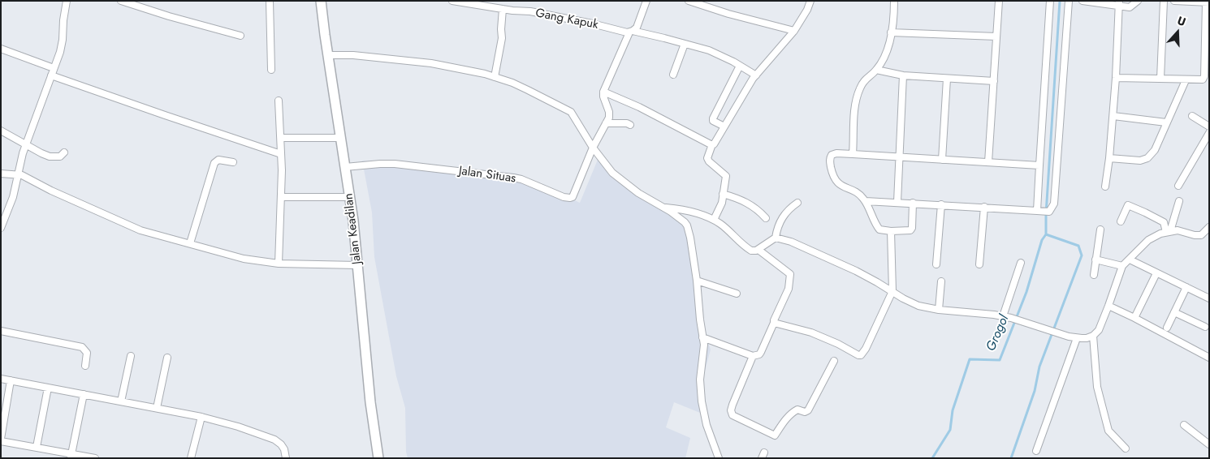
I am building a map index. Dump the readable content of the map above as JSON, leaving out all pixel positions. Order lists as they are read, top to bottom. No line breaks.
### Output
{"streets":{"main road":["Jalan Keadilan"],"street":["Gang Kapuk","Jalan Situas"]},"crossings":[["Jalan Situas","Jalan Keadilan"]],"water":["Grogol"],"north":"top"}
